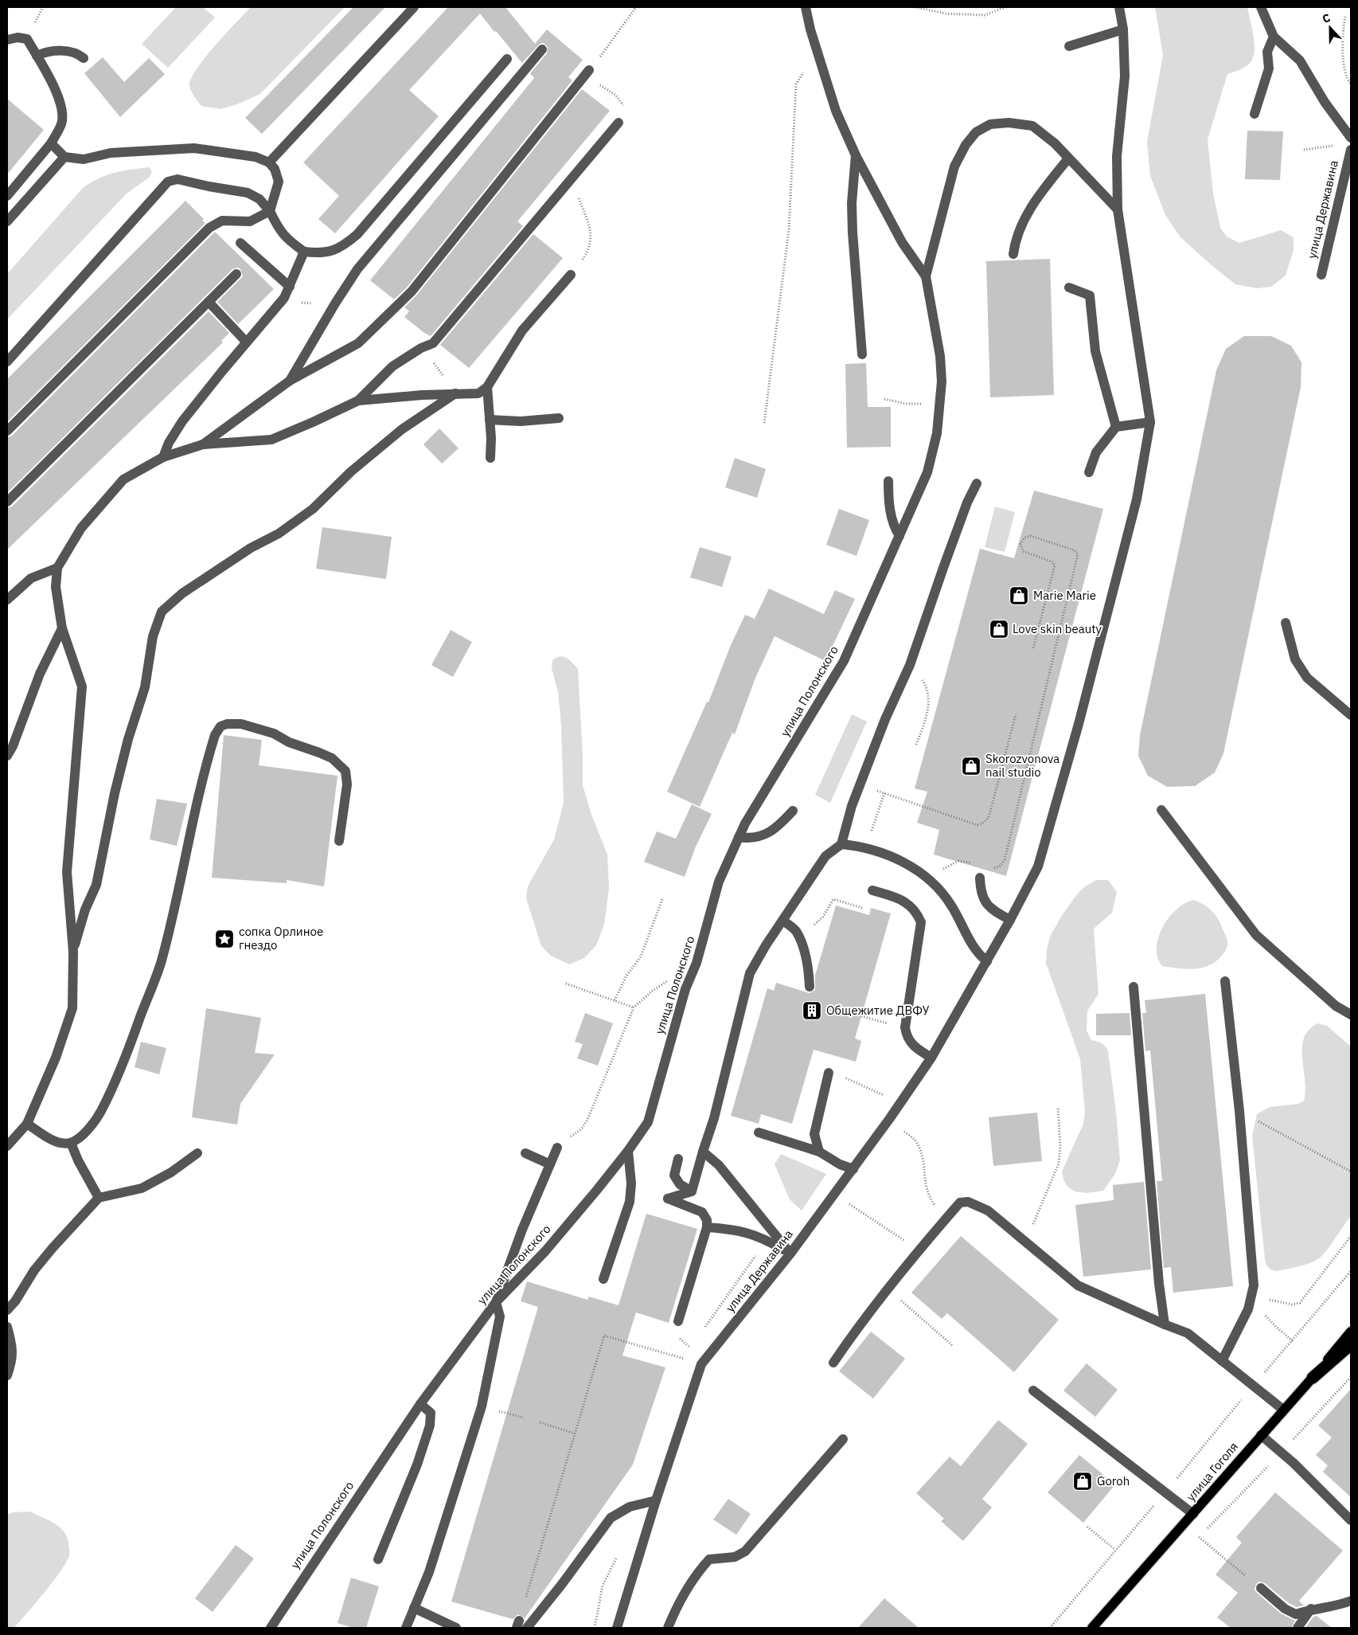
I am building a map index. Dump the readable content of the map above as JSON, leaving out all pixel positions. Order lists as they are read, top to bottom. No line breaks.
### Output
{"streets":{"main road":["улица Гоголя"],"street":["улица Державина","улица Полонского"]},"places":{"shop":["Marie Marie","Love skin beauty","Skorozvonova nail studio","Goroh"],"place":["сопка Орлиное гнездо"],"building":["Общежитие ДВФУ"]},"north":"top"}
